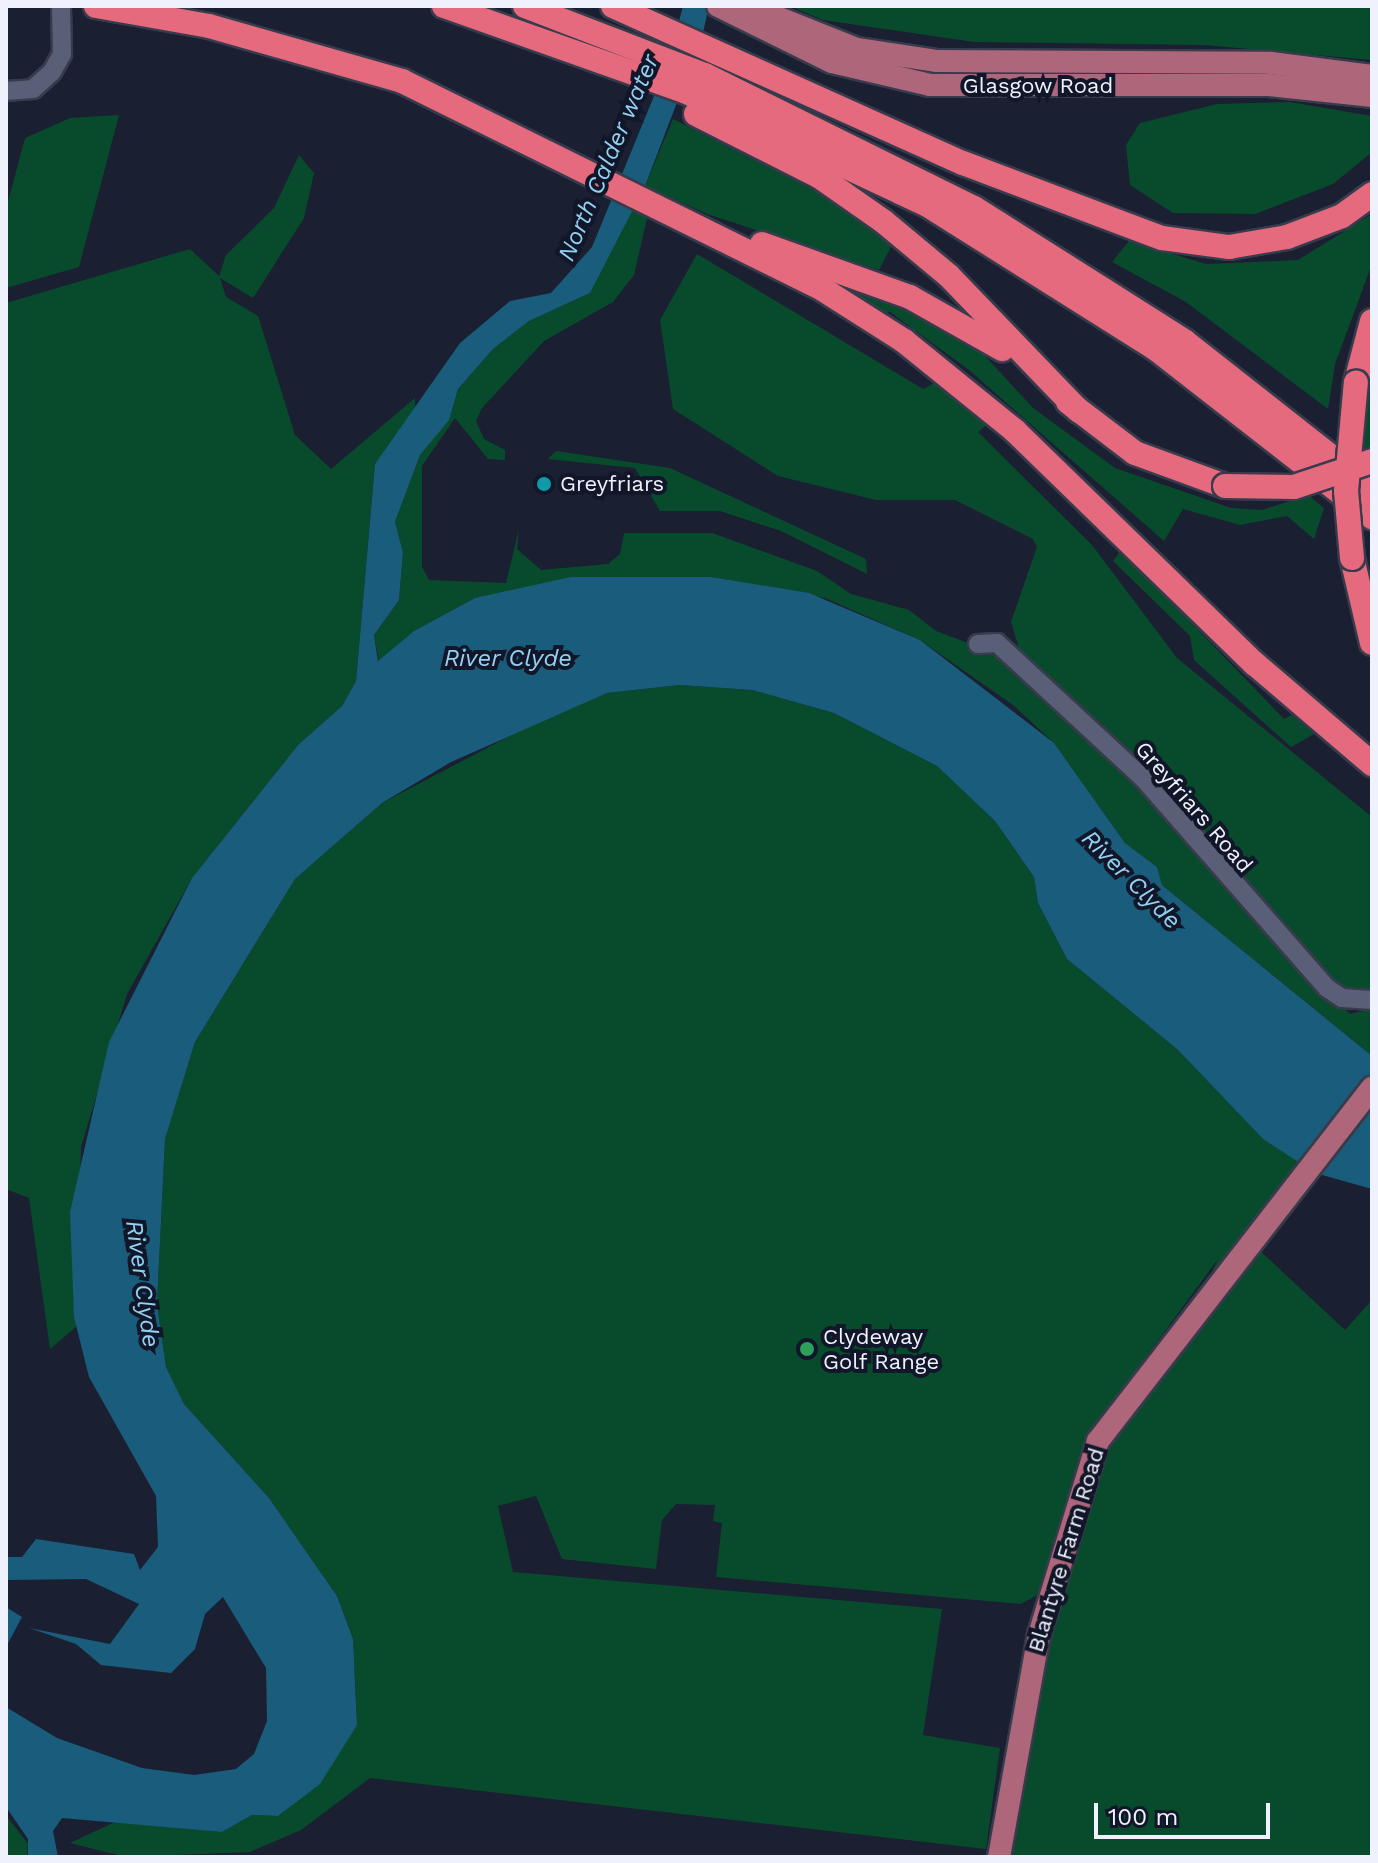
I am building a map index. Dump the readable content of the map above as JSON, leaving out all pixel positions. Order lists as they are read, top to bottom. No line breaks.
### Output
{"streets":{"main road":["Glasgow Road","Blantyre Farm Road"],"street":["Greyfriars Road"]},"water":["North Calder water","River Clyde"],"places":["Greyfriars","Clydeway Golf Range"],"scale_bar":"100 m"}
